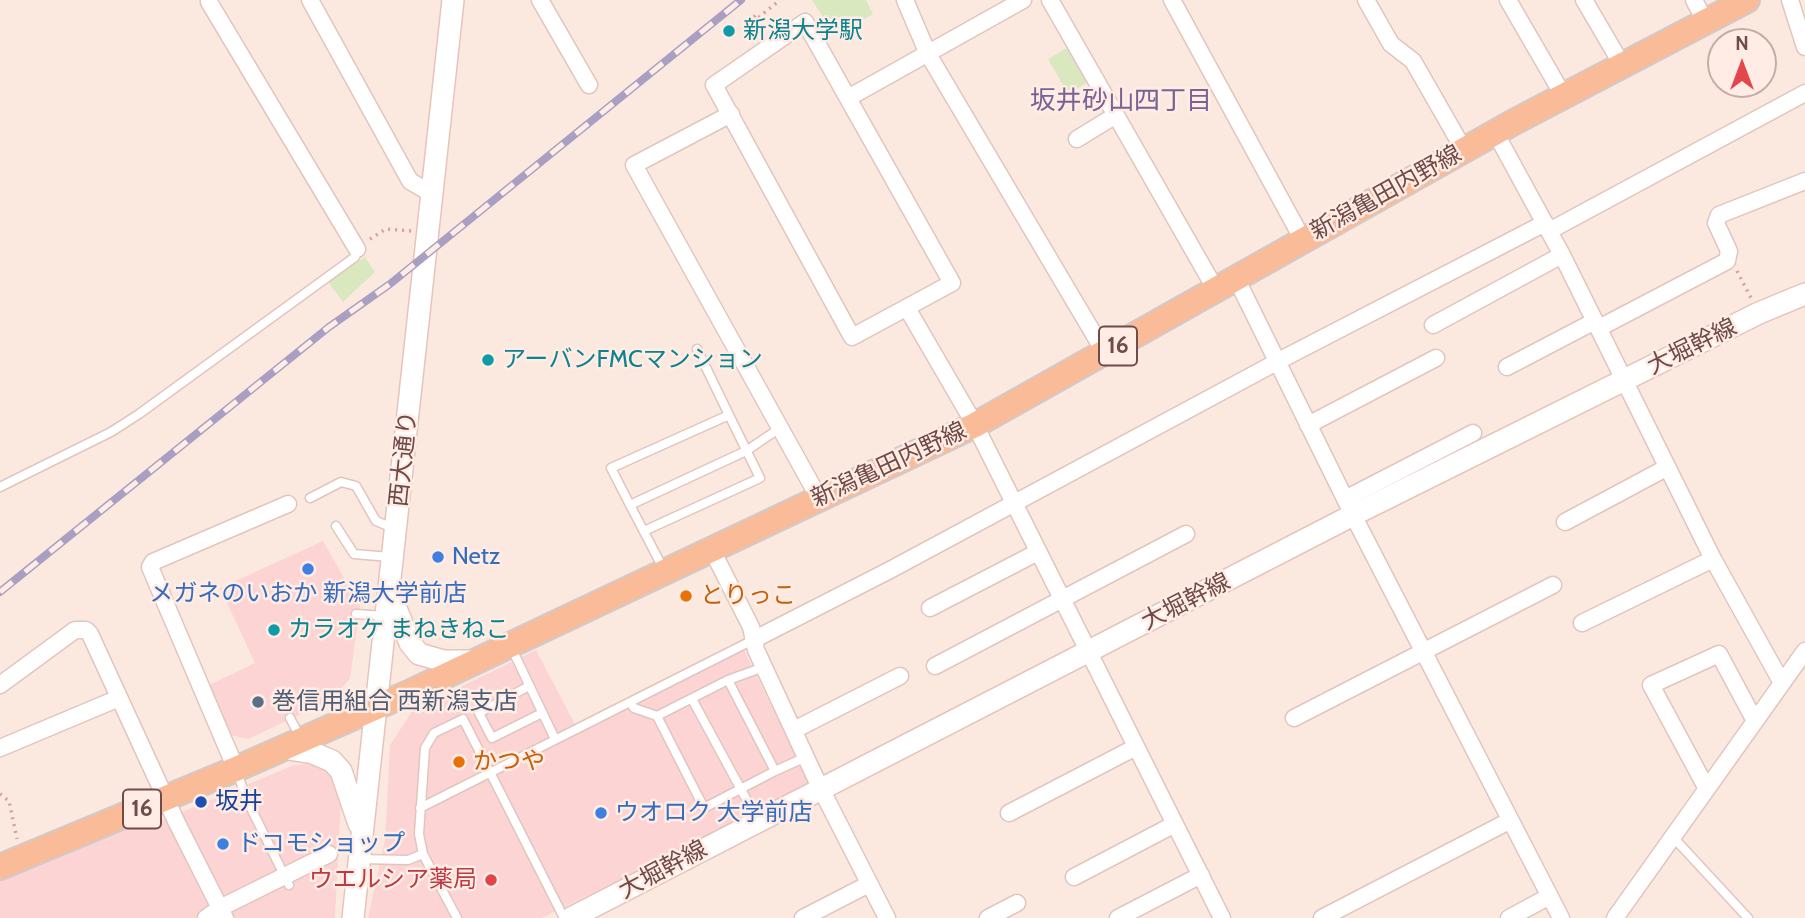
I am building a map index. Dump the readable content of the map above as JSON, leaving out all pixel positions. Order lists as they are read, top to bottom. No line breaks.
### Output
{"streets":{"main road":["新潟亀田内野線","16"],"street":["大堀幹線","西大通り"]},"crossings":[["新潟亀田内野線","西大通り"]],"districts":["坂井砂山四丁目"],"places":["新潟大学駅","アーバンFMCマンション","Netz","メガネのいおか 新潟大学前店","とりっこ","カラオケ まねきねこ","巻信用組合 西新潟支店","かつや","坂井","ウオロク 大学前店","ドコモショップ","ウエルシア薬局"],"north":"top"}
